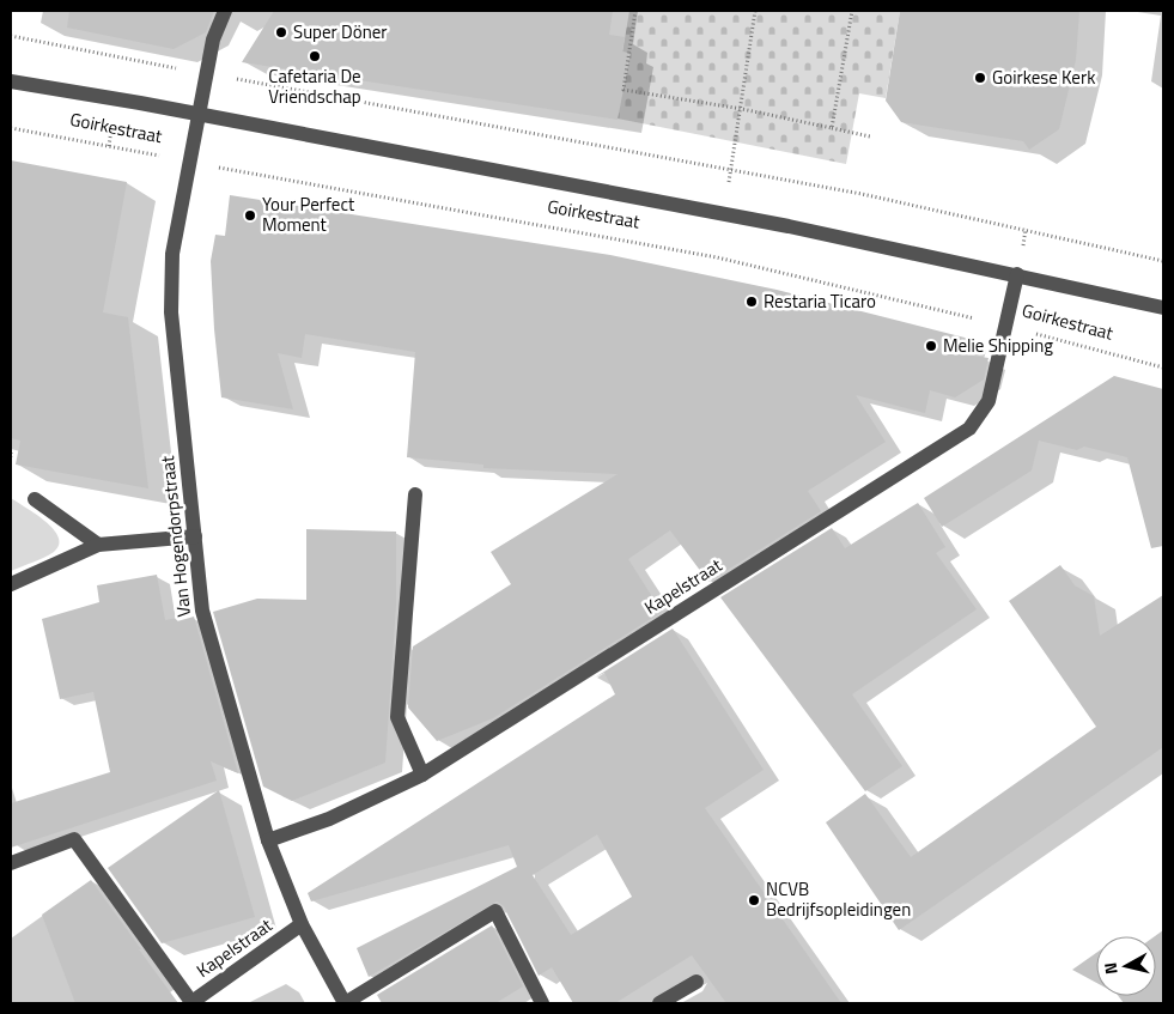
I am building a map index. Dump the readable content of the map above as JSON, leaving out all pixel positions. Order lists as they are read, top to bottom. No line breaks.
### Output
{"streets":{"street":["Goirkestraat","Van Hogendorpstraat","Kapelstraat"]},"crossings":[["Goirkestraat","Van Hogendorpstraat"],["Goirkestraat","Kapelstraat"],["Van Hogendorpstraat","Kapelstraat"]],"places":["Super Döner","Cafetaria De Vriendschap","Goirkese Kerk","Your Perfect Moment","Restaria Ticaro","Melie Shipping","NCVB Bedrijfsopleidingen"],"north":"left"}
